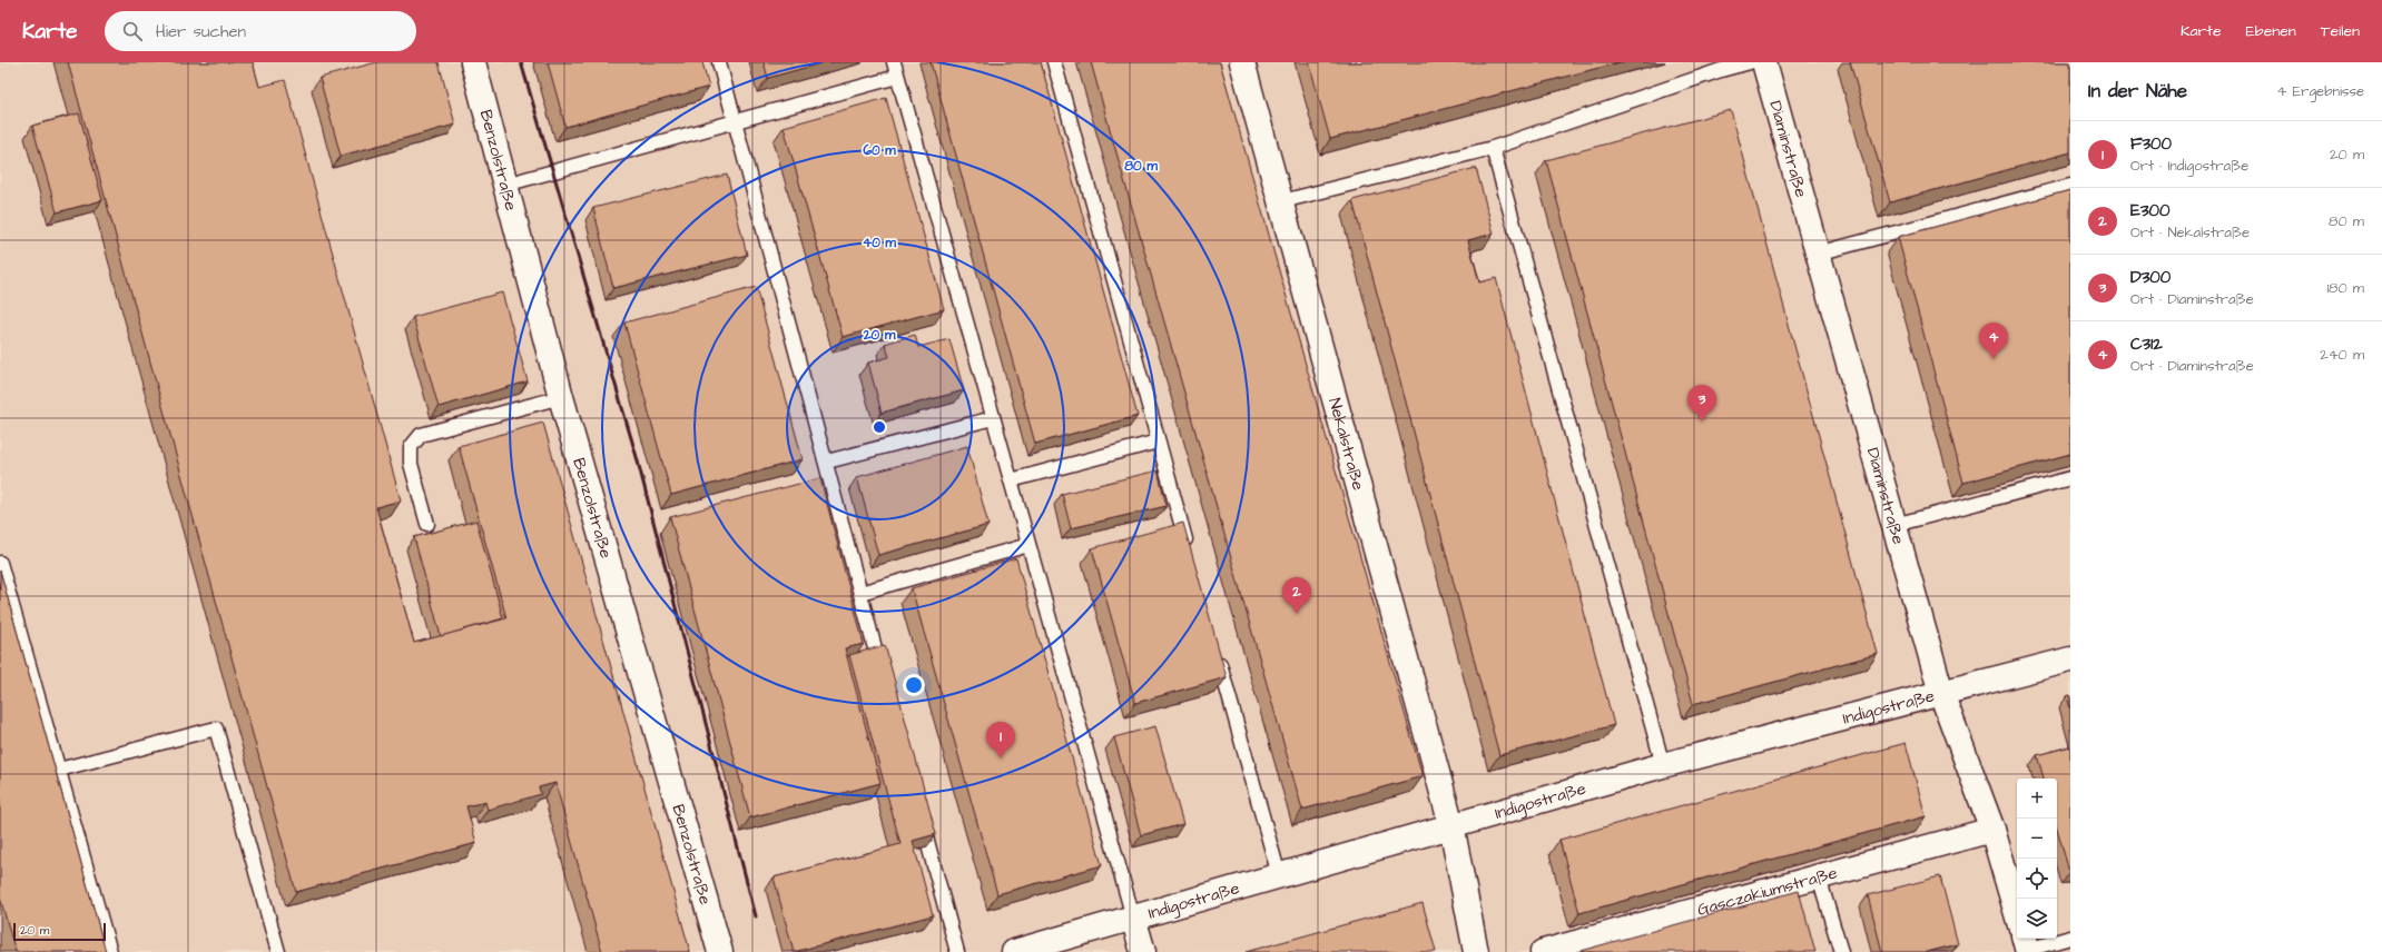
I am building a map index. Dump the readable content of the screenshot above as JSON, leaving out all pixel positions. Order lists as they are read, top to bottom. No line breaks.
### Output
{"streets":{"street":["Diaminstraße","Benzolstraße","Nekalstraße","Indigostraße","Gasczakiumstraße"]},"crossings":[["Diaminstraße","Indigostraße"],["Diaminstraße","Gasczakiumstraße"],["Nekalstraße","Indigostraße"]],"scale_bar":"20 m","page":{"header":"Karte","search":"Hier suchen","nav":["Karte","Ebenen","Teilen"],"heading":["In der Nähe","4 Ergebnisse"],"list":[{"mark":"1","name":"F300","note":"Ort · Indigostraße","value":"20 m"},{"mark":"2","name":"E300","note":"Ort · Nekalstraße","value":"80 m"},{"mark":"3","name":"D300","note":"Ort · Diaminstraße","value":"180 m"},{"mark":"4","name":"C312","note":"Ort · Diaminstraße","value":"240 m"}],"pins":["4","3","2","1"],"map_buttons":["+","−"],"scale":"20 m"},"rings":["60 m","80 m","40 m","20 m"]}
